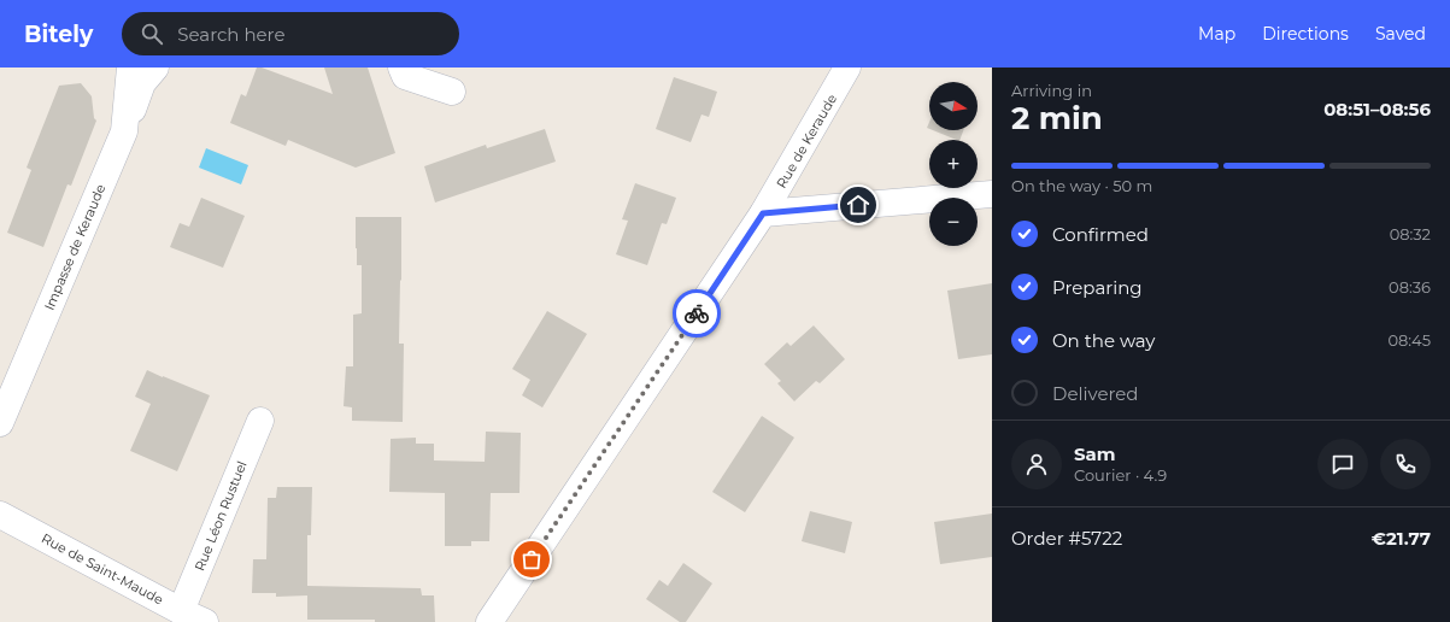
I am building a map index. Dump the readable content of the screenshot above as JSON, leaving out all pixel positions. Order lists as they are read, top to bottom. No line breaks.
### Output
{"streets":{"street":["Rue de Keraude","Impasse de Keraude","Rue Léon Rustuel","Rue de Saint-Maude"]},"crossings":[["Rue Léon Rustuel","Rue de Saint-Maude"]],"north":"right","page":{"header":"Bitely","search":"Search here","nav":["Map","Directions","Saved"],"heading":["2 min","Arriving in","08:51–08:56"],"panel":["Sam","Courier · 4.9","Order #5722","€21.77"],"map_buttons":["+","−"],"bar":"On the way · 50 m","list":[["Confirmed","08:32"],["Preparing","08:36"],["On the way","08:45"],"Delivered"]}}
